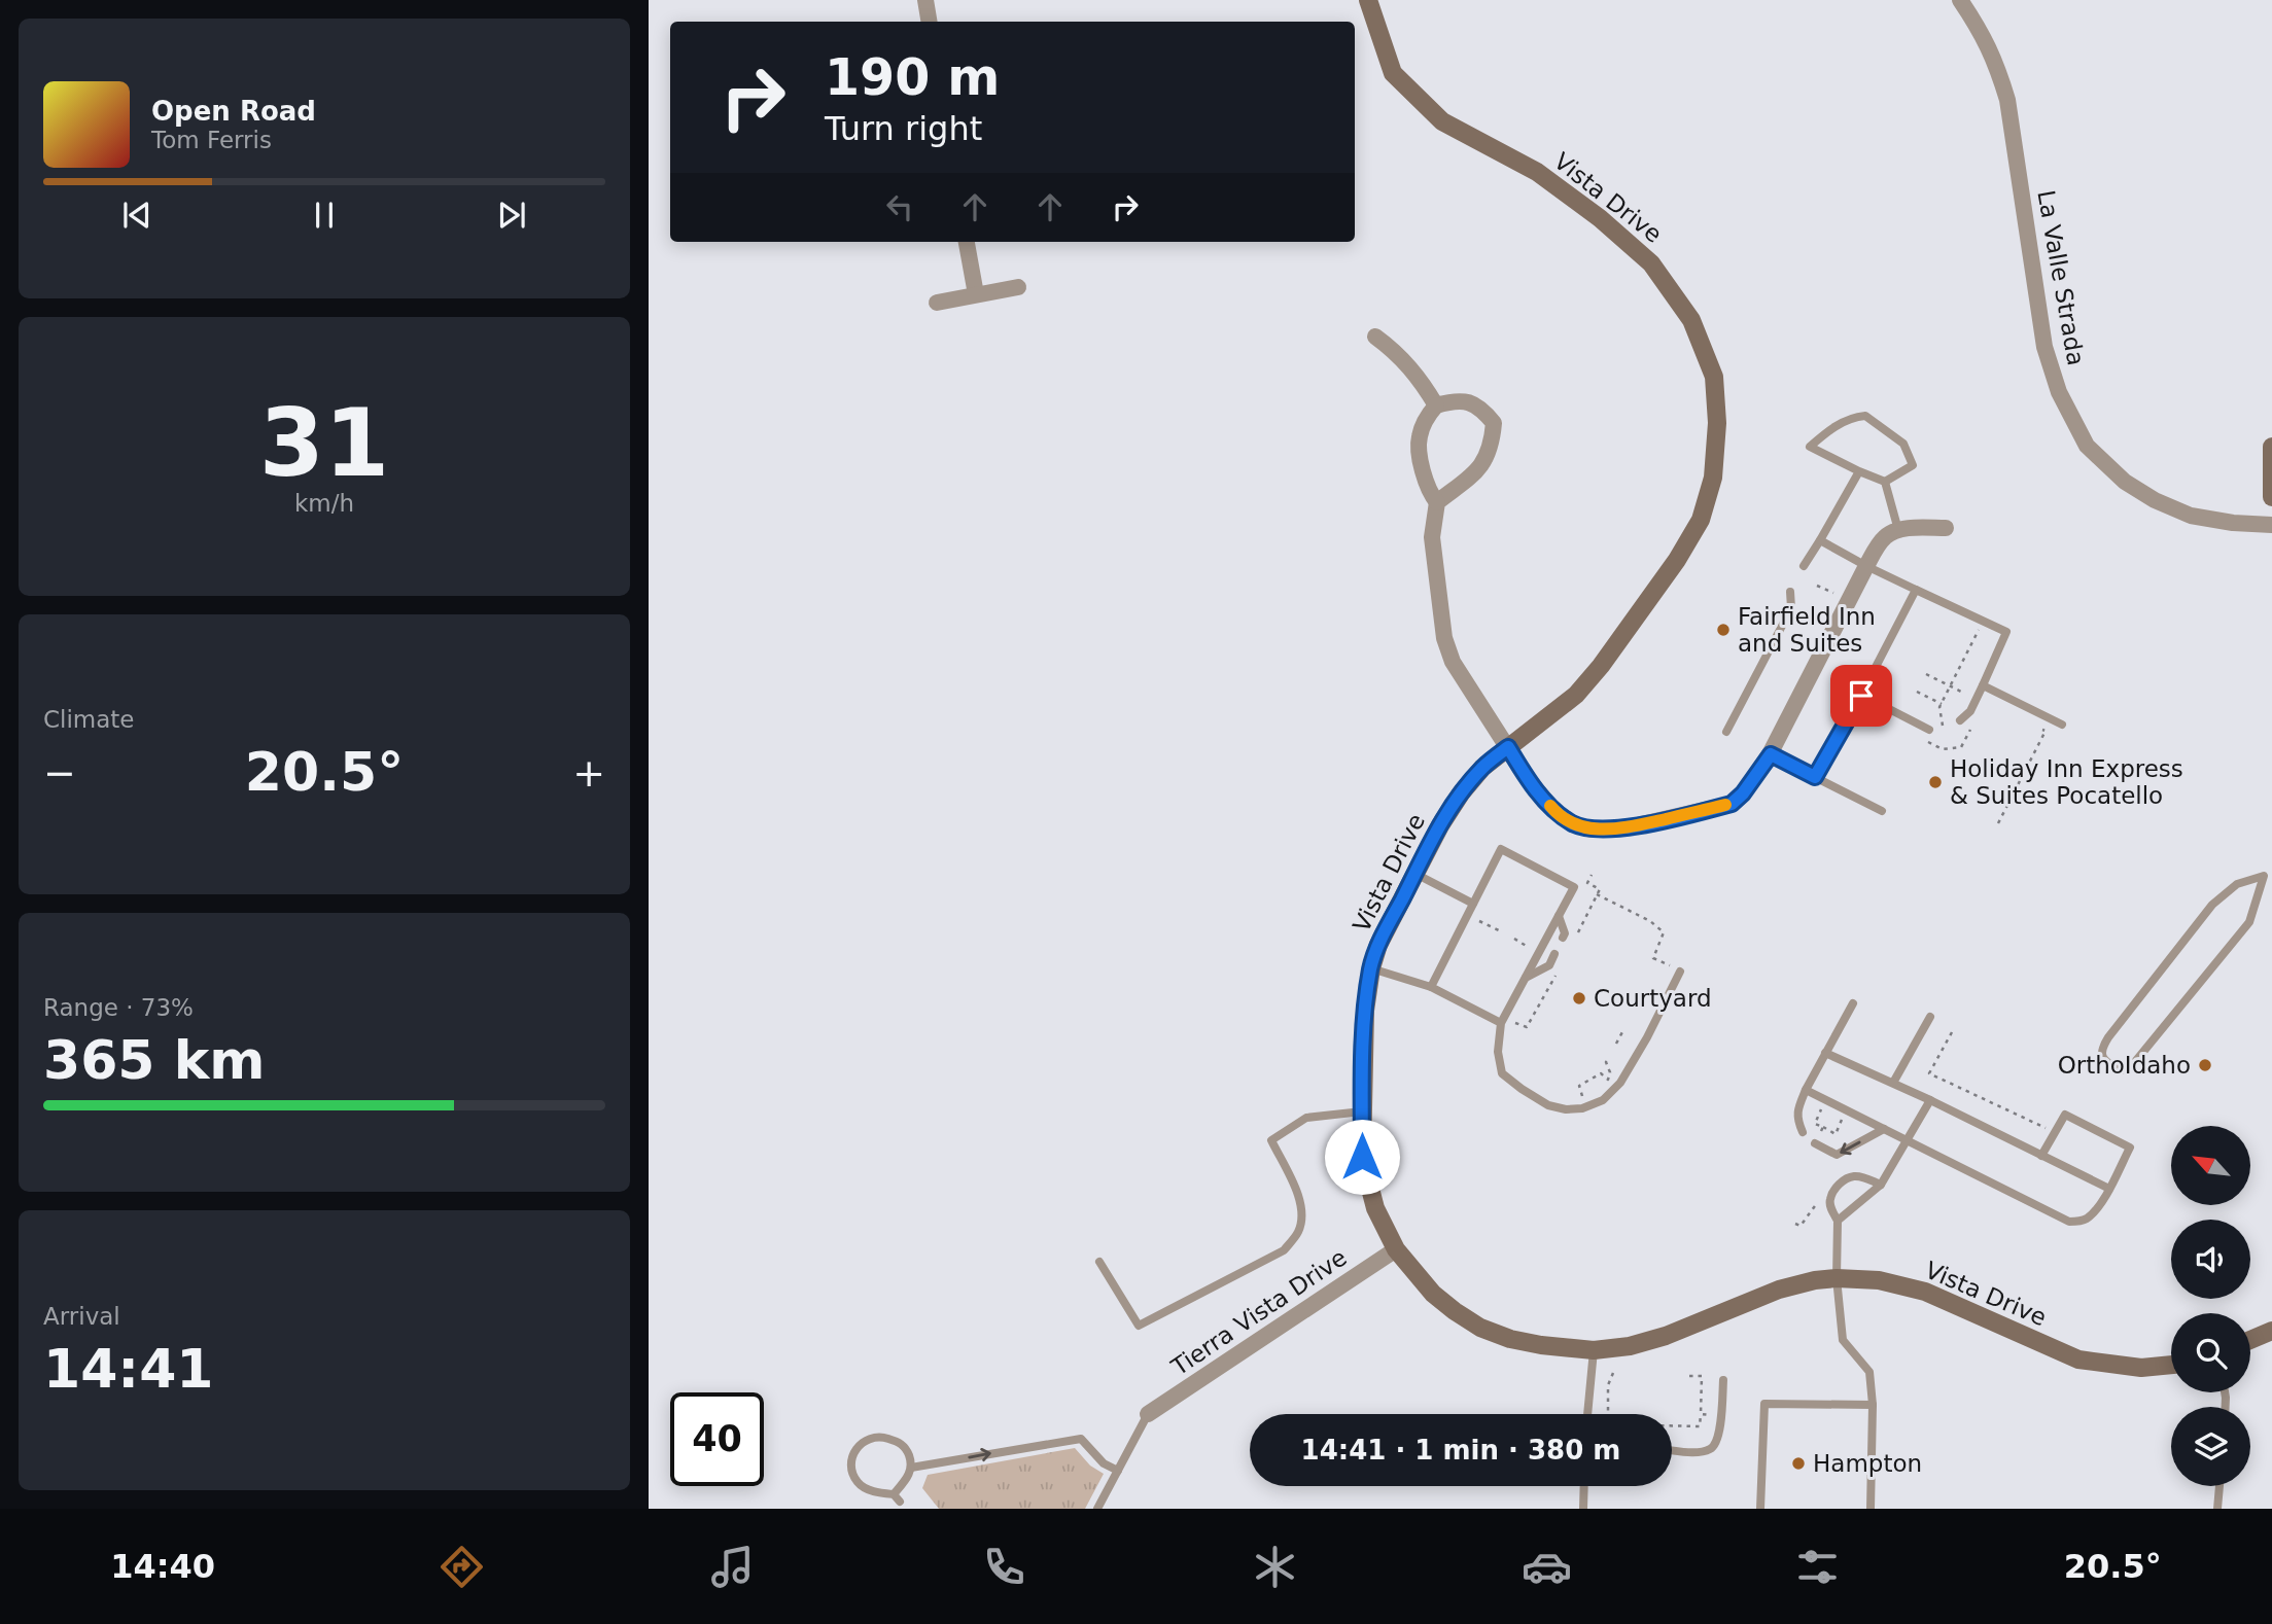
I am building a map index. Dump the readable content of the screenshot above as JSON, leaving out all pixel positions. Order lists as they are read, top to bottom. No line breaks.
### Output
{"streets":{"street":["Vista Drive","La Valle Strada","Tierra Vista Drive"]},"crossings":[["Vista Drive","Tierra Vista Drive"]],"places":["Fairfield Inn and Suites","Holiday Inn Express & Suites Pocatello","Courtyard","OrthoIdaho","Hampton"],"north":"top left","page":{"turn":["190 m","Turn right"],"song":["Open Road","Tom Ferris"],"tile":[["31","km/h"],"Climate",["Range · 73%","365 km"],["Arrival","14:41"]],"heat":["−","20.5°","+"],"limit":"40","trip":"14:41 · 1 min · 380 m","tabs":["14:40","20.5°"]}}
